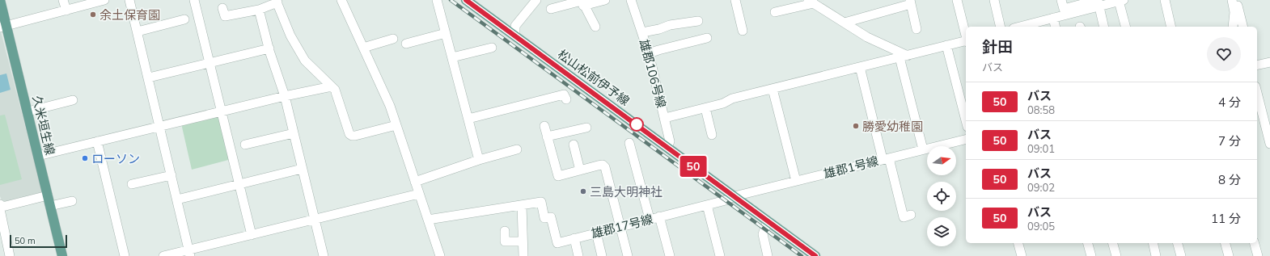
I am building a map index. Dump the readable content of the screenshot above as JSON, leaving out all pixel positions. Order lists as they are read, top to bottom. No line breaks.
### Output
{"streets":{"main road":["松山松前伊予線","久米垣生線"],"street":["雄郡106号線","雄郡1号線","雄郡17号線"]},"crossings":[["雄郡106号線","松山松前伊予線"],["松山松前伊予線","雄郡1号線"],["松山松前伊予線","雄郡17号線"],["雄郡1号線","雄郡17号線"]],"places":["余土保育園","勝愛幼稚園","ローソン","三島大明神社"],"lines":["bus line 50"],"scale_bar":"50 m","north":"right","page":{"on_map":"50","heading":["針田","バス"],"list":[{"mark":"50","name":"バス","note":"08:58","value":"4 分"},{"mark":"50","name":"バス","note":"09:01","value":"7 分"},{"mark":"50","name":"バス","note":"09:02","value":"8 分"},{"mark":"50","name":"バス","note":"09:05","value":"11 分"}],"scale":"50 m"}}
